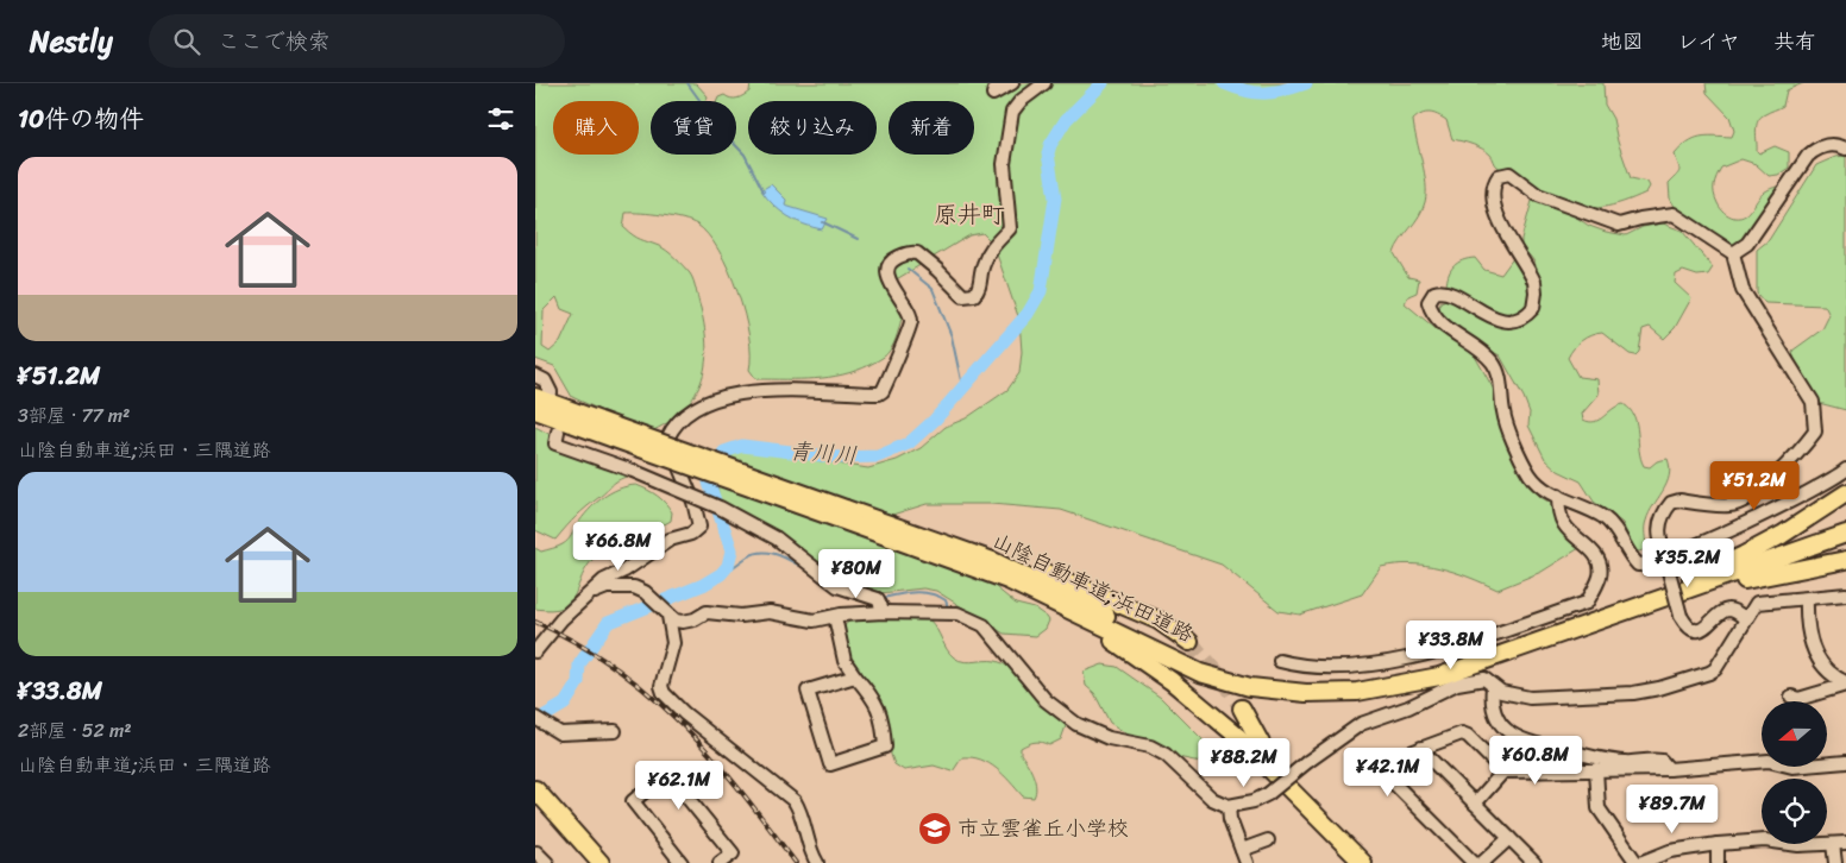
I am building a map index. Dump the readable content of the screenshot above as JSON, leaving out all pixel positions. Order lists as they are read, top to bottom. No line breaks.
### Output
{"streets":{"highway":["山陰自動車道;浜田道路"]},"districts":["原井町"],"water":["青川川"],"places":{"school or university":["市立雲雀丘小学校"]},"north":"left","page":{"header":"Nestly","search":"ここで検索","nav":["地図","レイヤ","共有"],"heading":"10件の物件","chip":["購入","賃貸","絞り込み","新着"],"list":[{"name":"¥51.2M","note":"3部屋 · 77 m² · 山陰自動車道;浜田・三隅道路"},{"name":"¥33.8M","note":"2部屋 · 52 m² · 山陰自動車道;浜田・三隅道路"}],"price":["¥51.2M","¥66.8M","¥35.2M","¥80M","¥33.8M","¥60.8M","¥88.2M","¥42.1M","¥62.1M","¥89.7M"]}}
